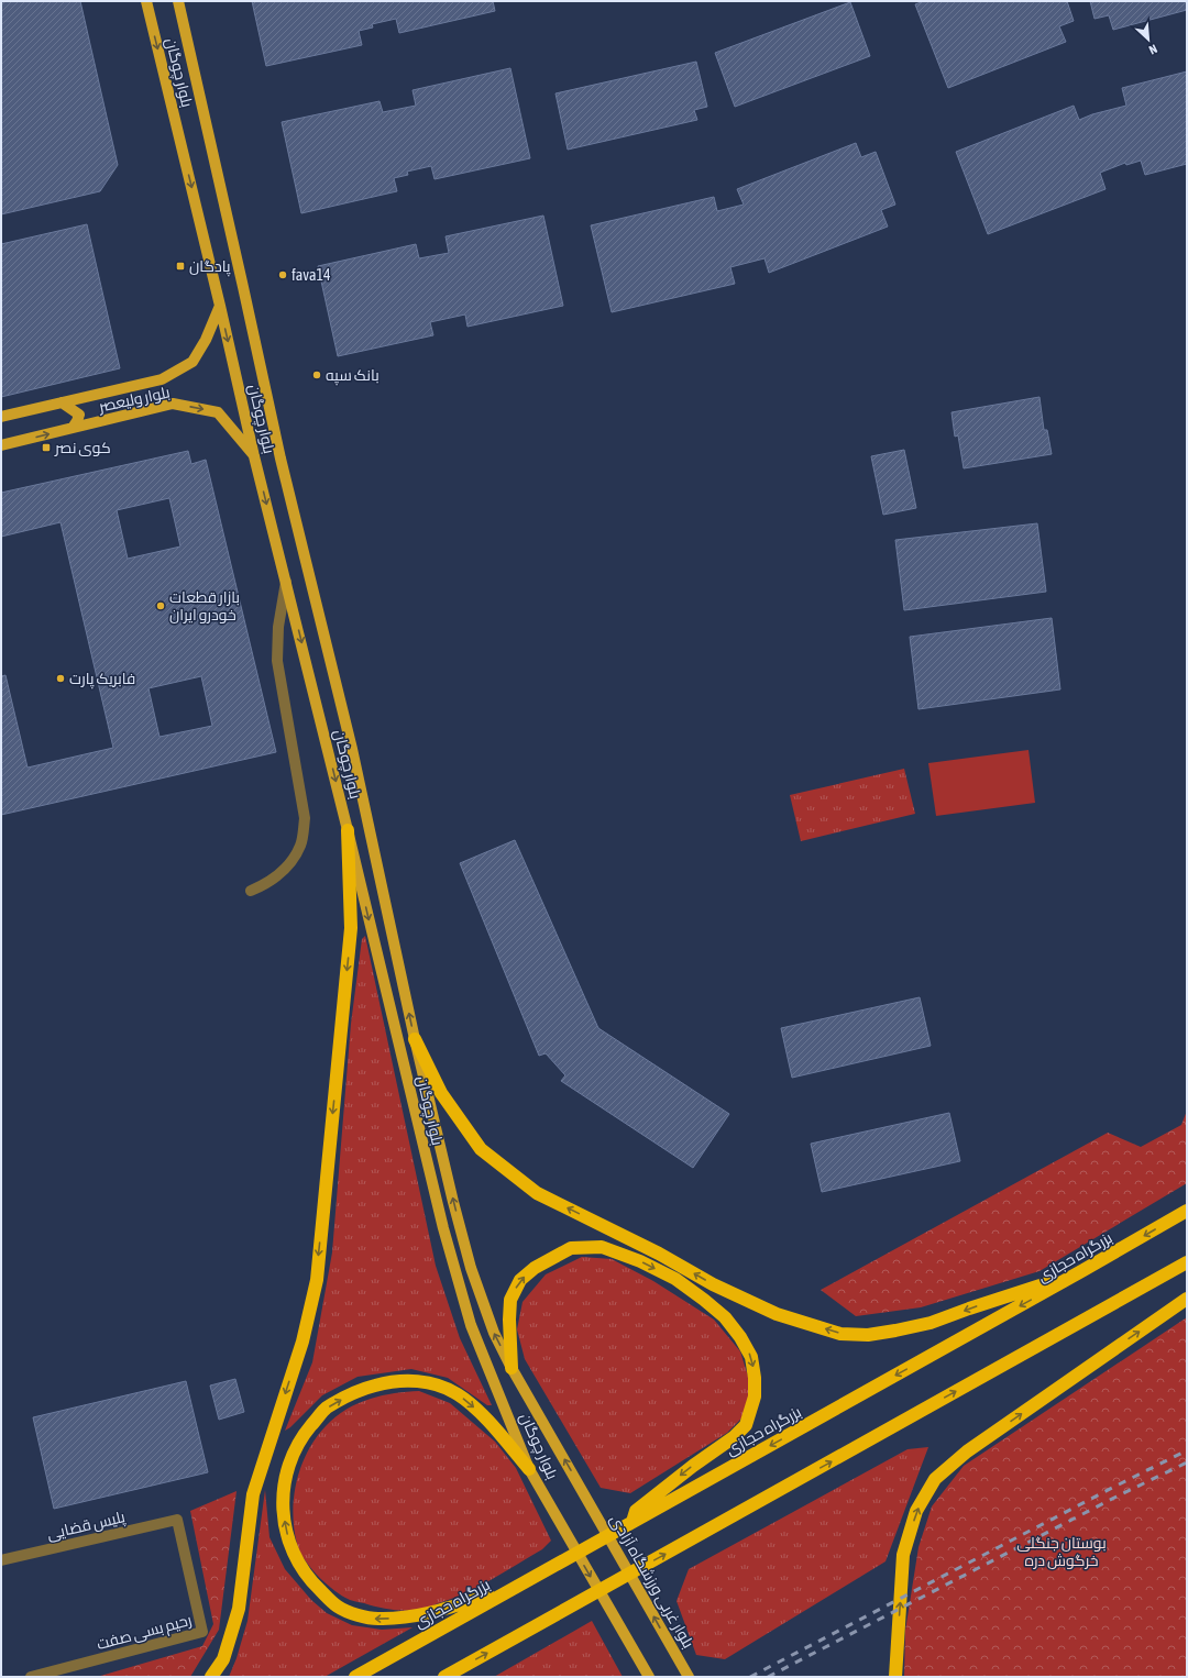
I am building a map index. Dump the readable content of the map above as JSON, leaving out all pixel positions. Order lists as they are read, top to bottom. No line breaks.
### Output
{"streets":{"highway":["بزرگراه حجازی"],"main road":["بلوار چوگان","بلوار ولیعصر","بلوار غربی ورزشگاه آزادی"],"street":["پلیس قضایی","رحیم بسی صفت"]},"crossings":[["بلوار چوگان","بلوار ولیعصر"],["بلوار چوگان","بلوار غربی ورزشگاه آزادی"],["پلیس قضایی","رحیم بسی صفت"]],"one_way":["بلوار ولیعصر","بلوار غربی ورزشگاه آزادی"],"parks":["بوستان جنگلی خرگوش دره"],"places":{"transit":["پادگان","کوی نصر"],"other":["fava14","بانک سپه","بازار قطعات خودرو ایران","فابریک پارت"]},"north":"bottom right"}
